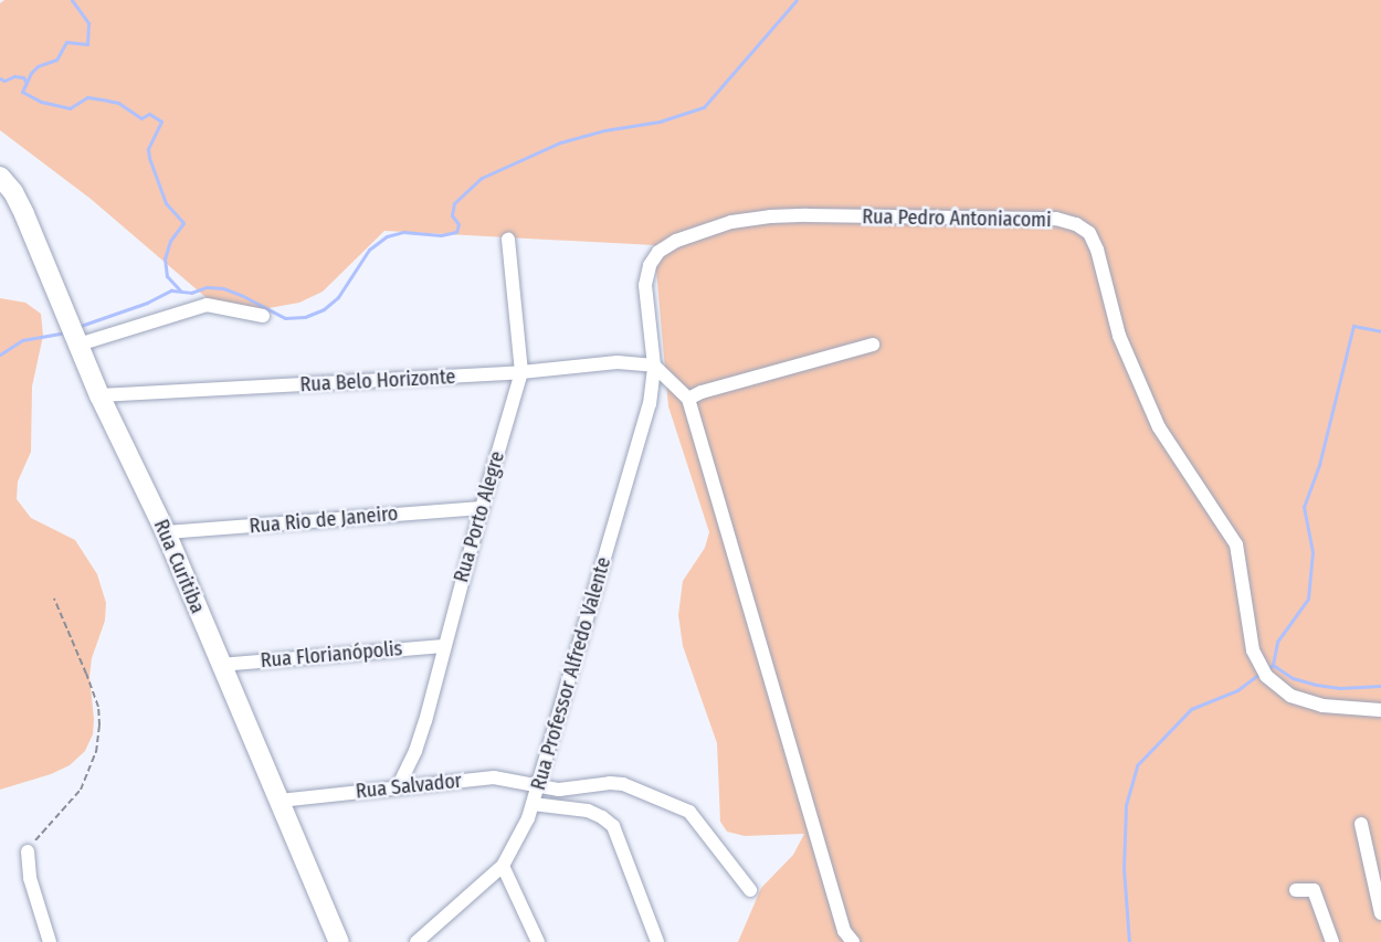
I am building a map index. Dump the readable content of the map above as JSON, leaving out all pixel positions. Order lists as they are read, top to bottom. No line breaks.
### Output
{"streets":{"street":["Rua Pedro Antoniacomi","Rua Belo Horizonte","Rua Porto Alegre","Rua Rio de Janeiro","Rua Curitiba","Rua Florianópolis","Rua Professor Alfredo Valente","Rua Salvador"]},"crossings":[["Rua Pedro Antoniacomi","Rua Professor Alfredo Valente"],["Rua Belo Horizonte","Rua Porto Alegre"],["Rua Belo Horizonte","Rua Curitiba"],["Rua Belo Horizonte","Rua Professor Alfredo Valente"],["Rua Porto Alegre","Rua Rio de Janeiro"],["Rua Porto Alegre","Rua Florianópolis"],["Rua Porto Alegre","Rua Salvador"],["Rua Rio de Janeiro","Rua Curitiba"],["Rua Curitiba","Rua Florianópolis"],["Rua Curitiba","Rua Salvador"],["Rua Professor Alfredo Valente","Rua Salvador"]]}
